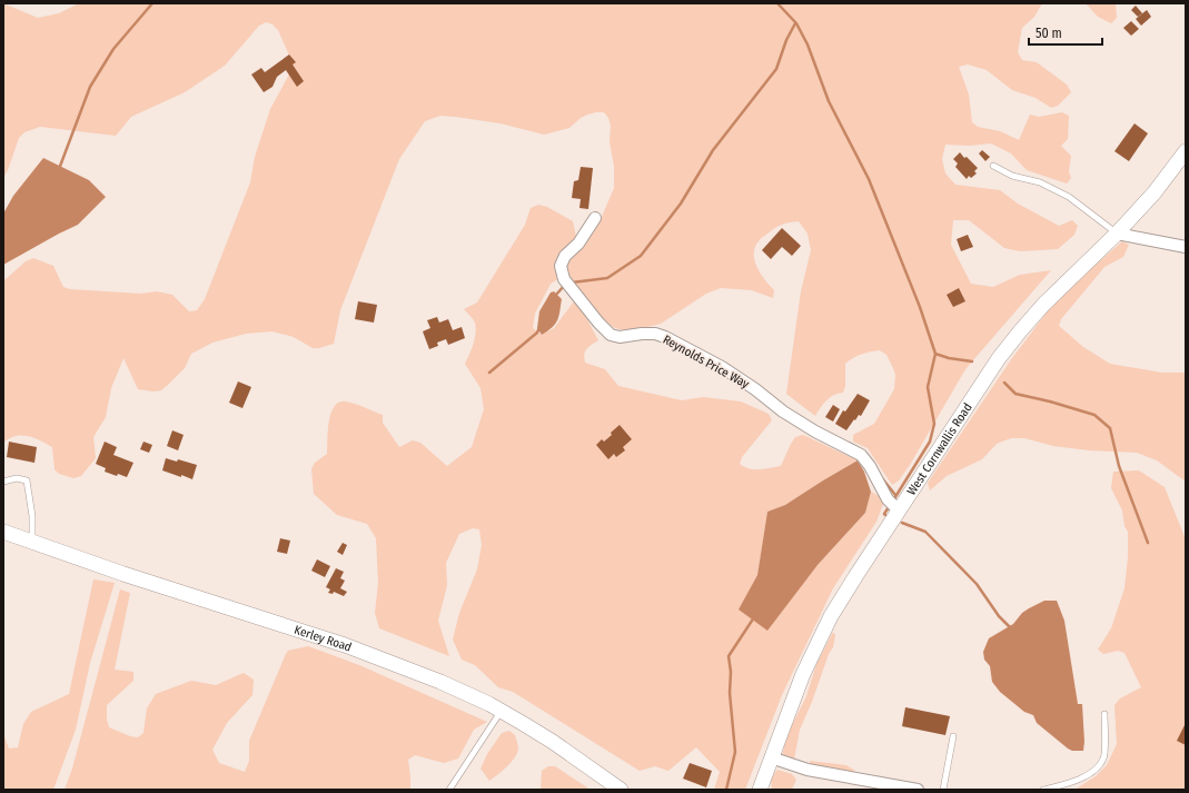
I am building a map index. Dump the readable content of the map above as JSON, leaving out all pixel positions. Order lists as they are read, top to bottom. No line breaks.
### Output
{"streets":{"street":["Reynolds Price Way","West Cornwallis Road","Kerley Road"]},"crossings":[["Reynolds Price Way","West Cornwallis Road"]],"scale_bar":"50 m"}
